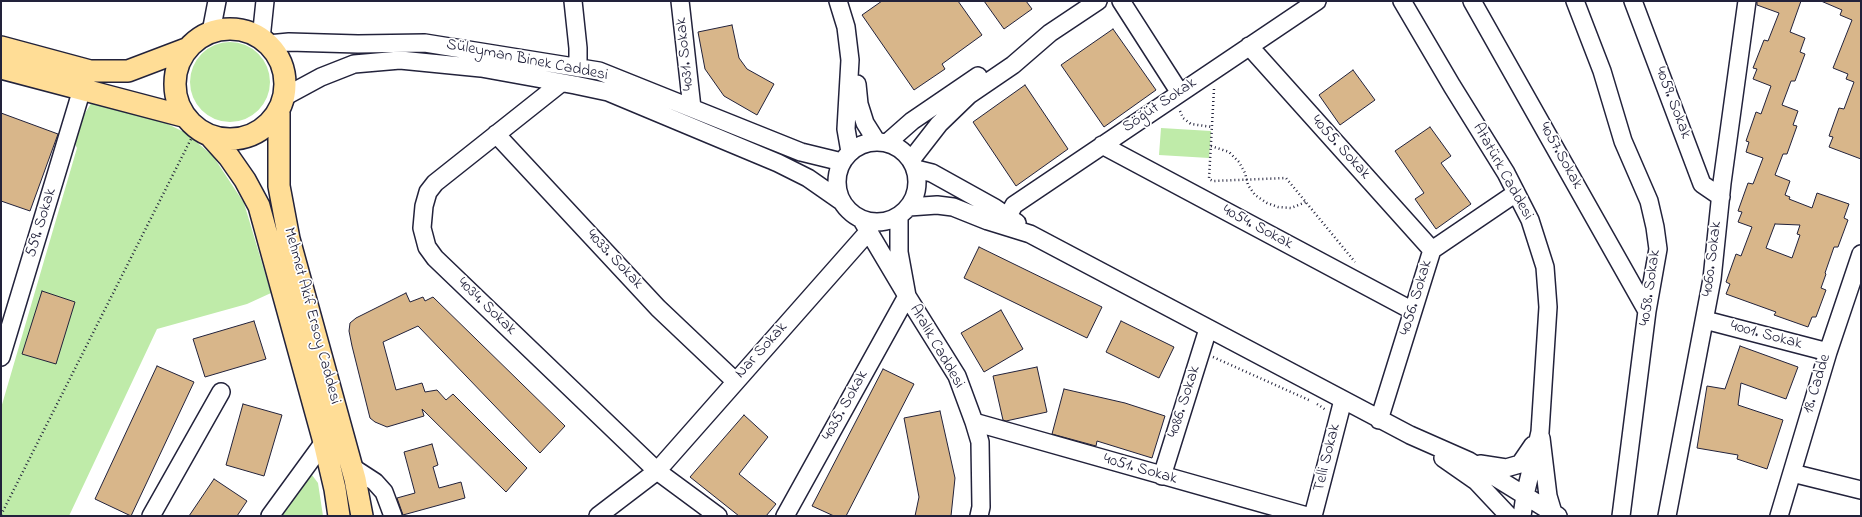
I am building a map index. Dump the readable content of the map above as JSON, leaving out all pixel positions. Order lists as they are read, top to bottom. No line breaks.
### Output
{"streets":{"main road":["Mehmet Akif Ersoy Caddesi"],"street":["4031. Sokak","Süleyman Binek Caddesi","4059. Sokak","Söğüt Sokak","4055. Sokak","4057.Sokak","Atatürk Caddesi","559. Sokak","4054. Sokak","4060. Sokak","4033. Sokak","4058. Sokak","4056. Sokak","4034. Sokak","4001. Sokak","Aralık Caddesi","Nar Sokak","18. Cadde","4086. Sokak","4035. Sokak","Telli Sokak","4051. Sokak"]},"crossings":[["4031. Sokak","Süleyman Binek Caddesi"],["Süleyman Binek Caddesi","4034. Sokak"],["Süleyman Binek Caddesi","Mehmet Akif Ersoy Caddesi"],["Süleyman Binek Caddesi","Aralık Caddesi"],["Süleyman Binek Caddesi","Nar Sokak"],["4059. Sokak","4060. Sokak"],["Söğüt Sokak","4055. Sokak"],["Söğüt Sokak","4054. Sokak"],["4055. Sokak","4056. Sokak"],["4057.Sokak","4058. Sokak"],["Atatürk Caddesi","4056. Sokak"],["4054. Sokak","4056. Sokak"],["4060. Sokak","4001. Sokak"],["4033. Sokak","4034. Sokak"],["4033. Sokak","Nar Sokak"],["4034. Sokak","Nar Sokak"],["4001. Sokak","18. Cadde"],["Aralık Caddesi","Nar Sokak"],["Aralık Caddesi","4035. Sokak"],["Aralık Caddesi","4051. Sokak"],["4086. Sokak","4051. Sokak"]]}
